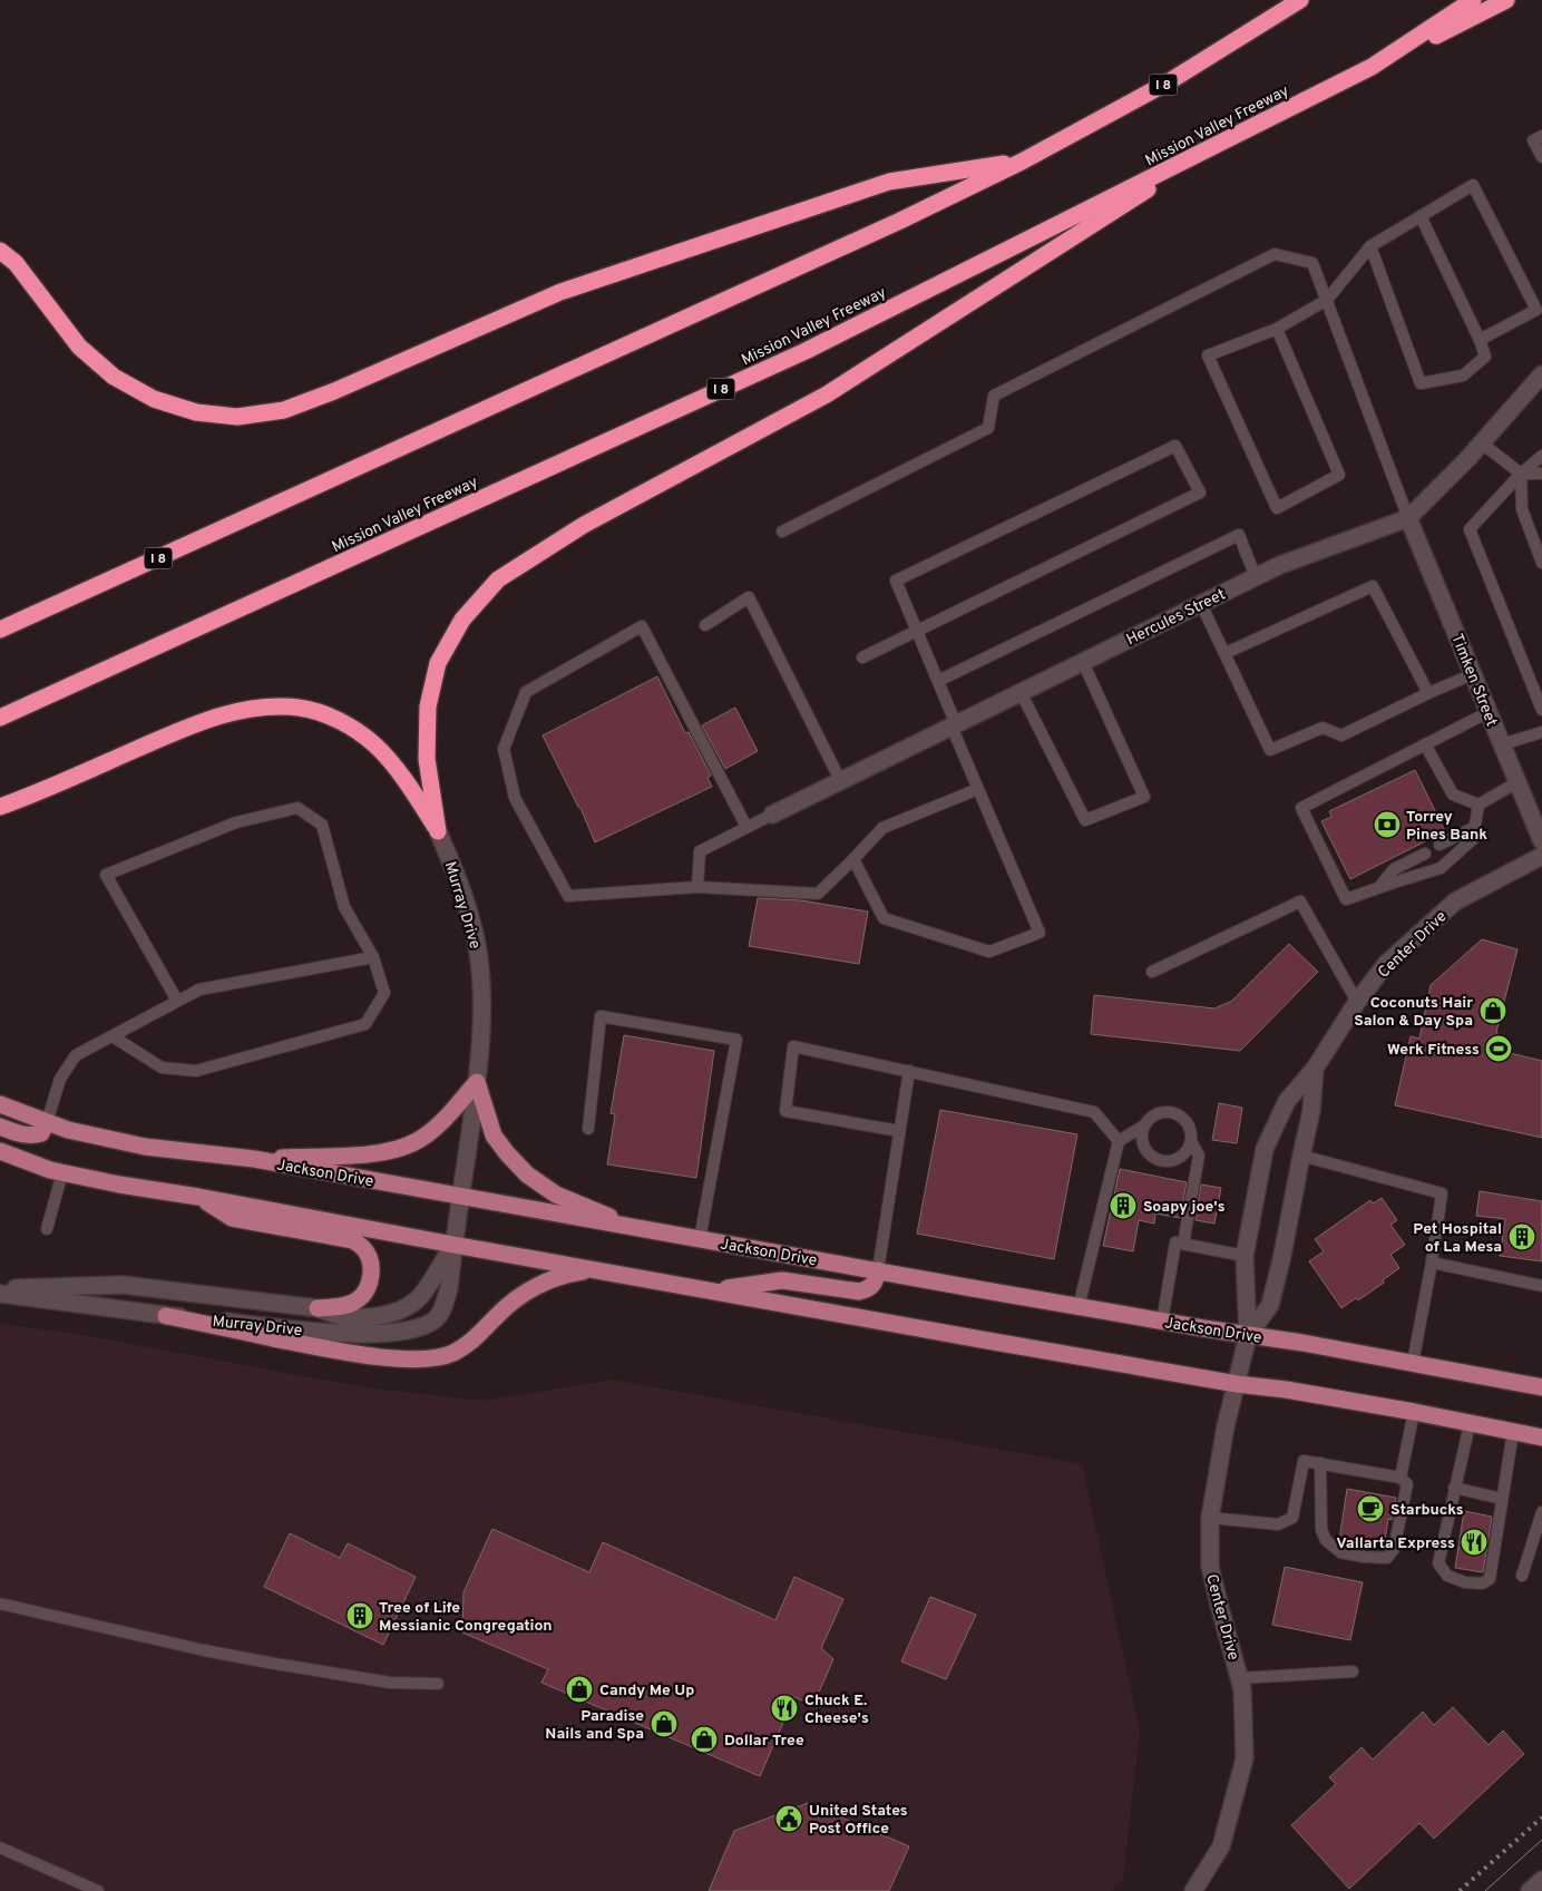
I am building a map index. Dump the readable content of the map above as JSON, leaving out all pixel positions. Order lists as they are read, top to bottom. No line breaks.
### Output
{"streets":{"highway":["I 8","Mission Valley Freeway"],"main road":["Hercules Street","Timken Street","Murray Drive","Center Drive","Jackson Drive"]},"crossings":[["Hercules Street","Timken Street"],["Murray Drive","Jackson Drive"],["Center Drive","Jackson Drive"]],"places":{"bank":["Torrey Pines Bank"],"shop":["Coconuts Hair Salon & Day Spa","Candy Me Up","Paradise Nails and Spa","Dollar Tree"],"sports":["Werk Fitness"],"building":["Soapy joe's","Pet Hospital of La Mesa","Tree of Life Messianic Congregation"],"cafe":["Starbucks"],"restaurant":["Vallarta Express","Chuck E. Cheese's"],"public building":["United States Post Office"]}}
